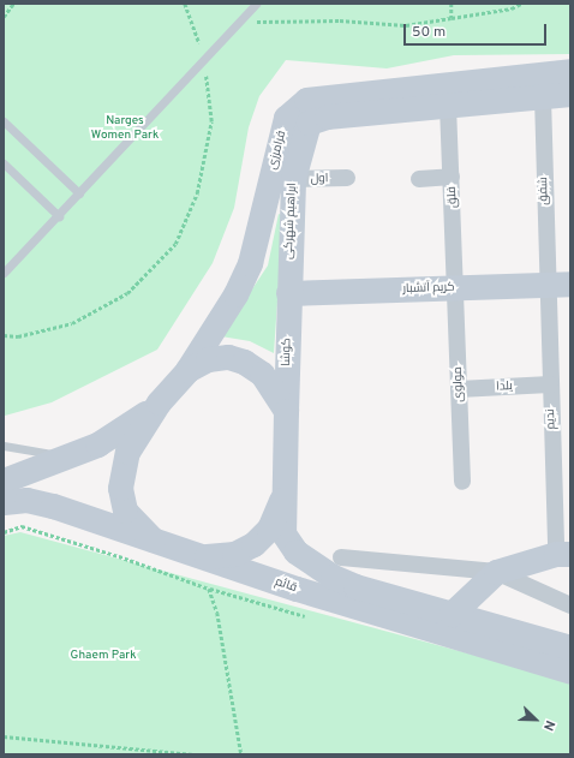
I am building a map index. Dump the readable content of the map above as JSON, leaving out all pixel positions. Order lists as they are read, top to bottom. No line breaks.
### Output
{"streets":{"main road":["فرامرزی","ابراهیم شهرکی","کریم آتشبار","کوشا","قائم"],"street":["اول","شفق","فلق","مولوی","یلدا","ندیم"]},"crossings":[["اول","ابراهیم شهرکی"],["شفق","کریم آتشبار"],["شفق","ندیم"],["فلق","ابراهیم شهرکی"],["فلق","کریم آتشبار"],["فلق","مولوی"],["ابراهیم شهرکی","کریم آتشبار"],["ابراهیم شهرکی","کوشا"],["کریم آتشبار","کوشا"],["کریم آتشبار","مولوی"],["کریم آتشبار","ندیم"],["مولوی","یلدا"],["یلدا","ندیم"]],"parks":["Narges Women Park","Ghaem Park"],"scale_bar":"50 m","north":"bottom right"}
